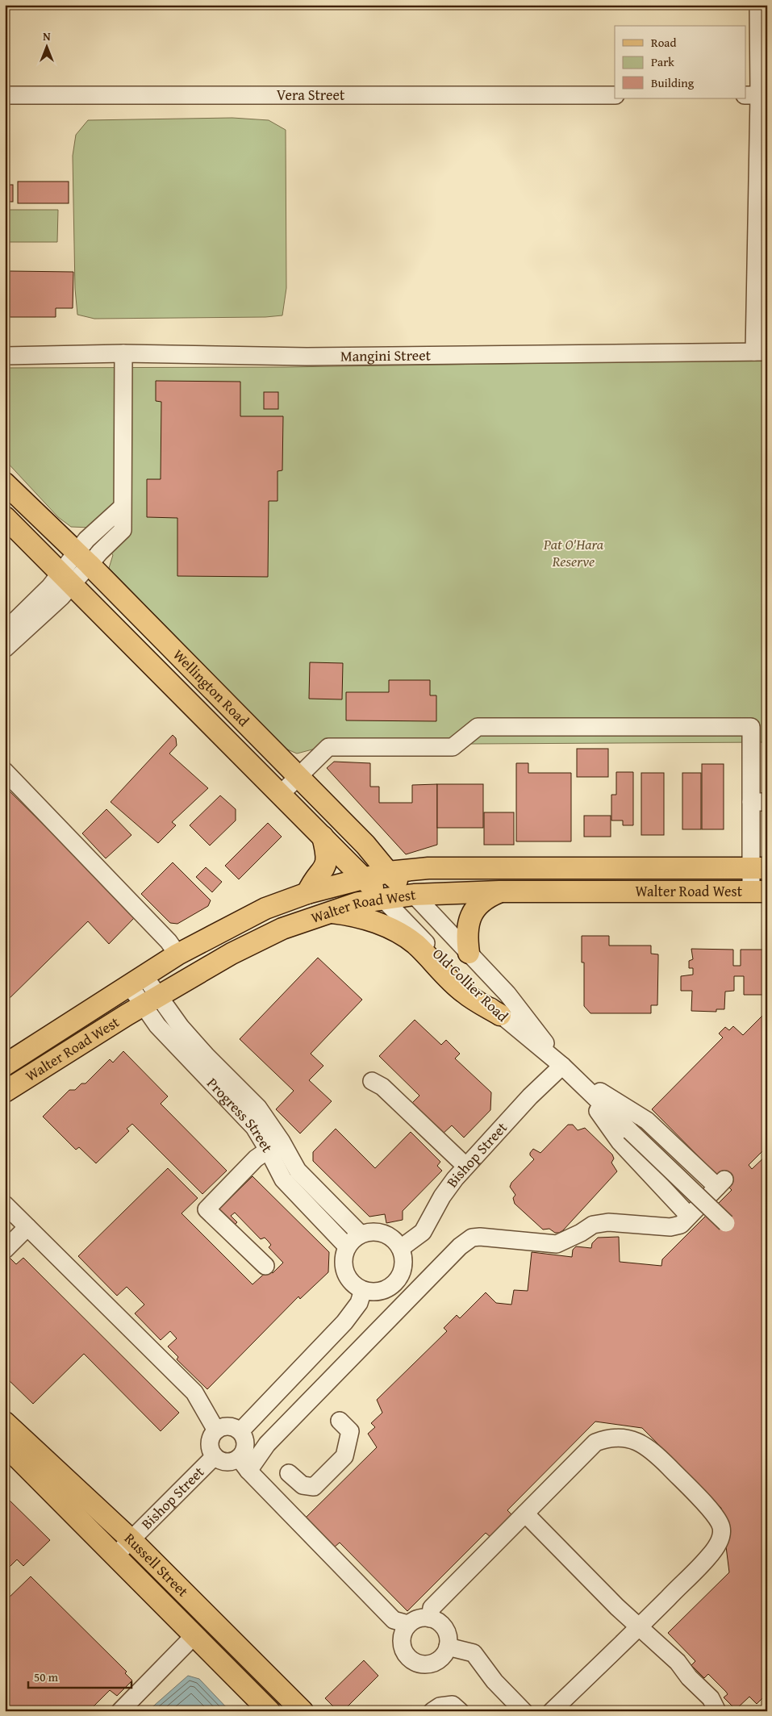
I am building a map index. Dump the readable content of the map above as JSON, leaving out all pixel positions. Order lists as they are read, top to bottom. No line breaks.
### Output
{"streets":{"main road":["Wellington Road","Walter Road West","Russell Street"],"street":["Vera Street","Mangini Street","Old Collier Road","Progress Street","Bishop Street"]},"crossings":[["Wellington Road","Walter Road West"],["Wellington Road","Old Collier Road"],["Walter Road West","Old Collier Road"],["Walter Road West","Progress Street"],["Old Collier Road","Bishop Street"],["Progress Street","Bishop Street"],["Bishop Street","Russell Street"]],"parks":["Pat O'Hara Reserve"],"legend":["Road","Park","Building"],"scale_bar":"50 m","north":"top"}
